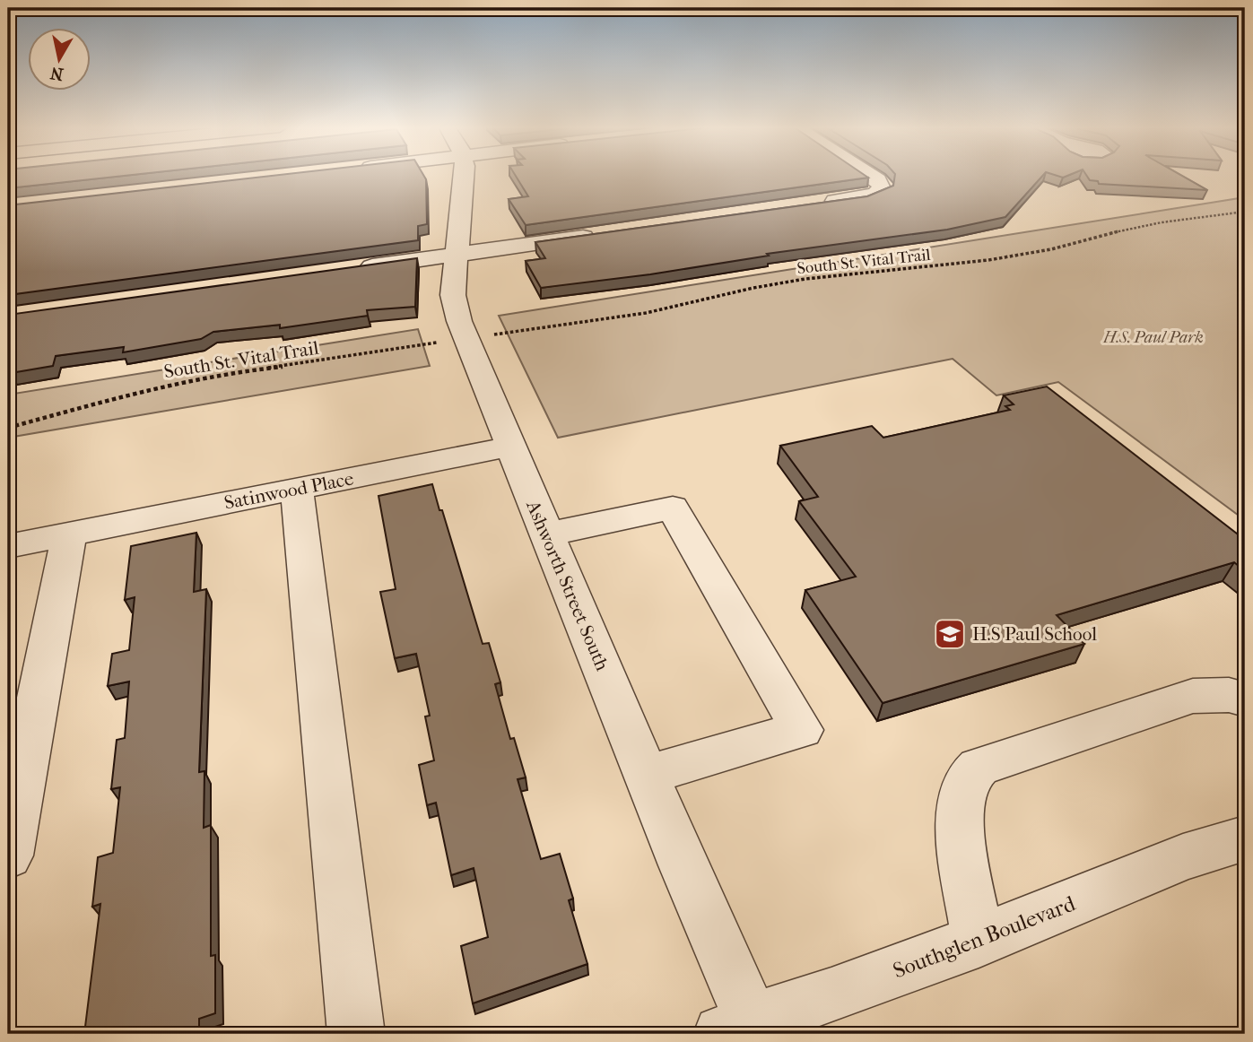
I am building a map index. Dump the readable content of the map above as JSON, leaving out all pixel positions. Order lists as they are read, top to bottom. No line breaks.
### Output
{"streets":{"street":["Satinwood Place","Ashworth Street South","Southglen Boulevard"],"path":["South St. Vital Trail"]},"crossings":[["Satinwood Place","Ashworth Street South"],["Ashworth Street South","Southglen Boulevard"]],"parks":["H.S. Paul Park"],"places":{"school or university":["H.S Paul School"]},"north":"bottom"}
